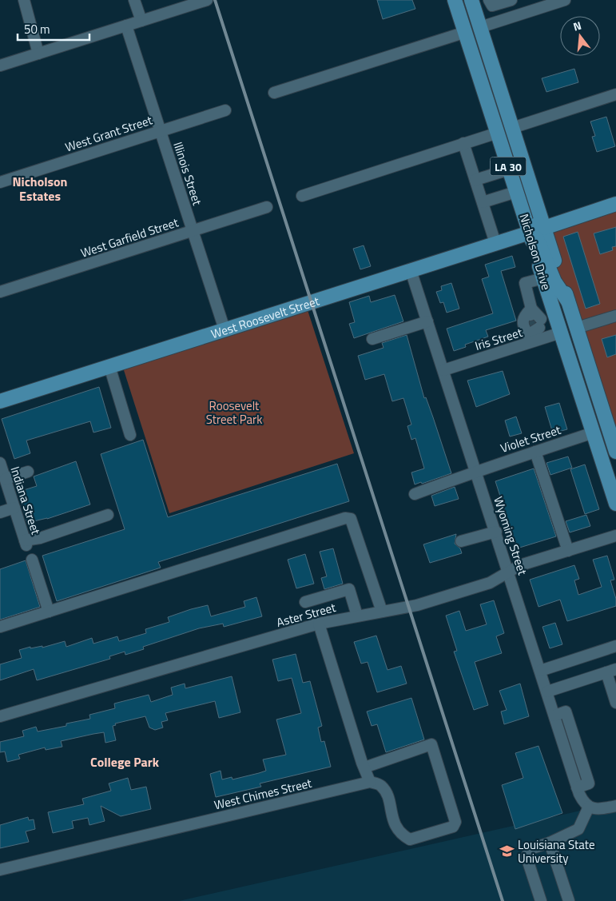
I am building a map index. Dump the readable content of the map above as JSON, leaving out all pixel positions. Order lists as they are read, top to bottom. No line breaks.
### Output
{"streets":{"main road":["LA 30","Nicholson Drive","West Roosevelt Street"],"street":["West Grant Street","Illinois Street","West Garfield Street","Iris Street","Violet Street","Indiana Street","Wyoming Street","Aster Street","West Chimes Street"]},"crossings":[["West Grant Street","Illinois Street"],["Illinois Street","West Garfield Street"],["Illinois Street","West Roosevelt Street"],["Nicholson Drive","West Roosevelt Street"],["Nicholson Drive","Iris Street"],["Nicholson Drive","Violet Street"],["West Roosevelt Street","Wyoming Street"],["Iris Street","Wyoming Street"],["Violet Street","Wyoming Street"],["Wyoming Street","Aster Street"]],"districts":["Nicholson Estates","College Park"],"parks":["Roosevelt Street Park"],"places":{"school or university":["Louisiana State University"]},"scale_bar":"50 m","north":"top"}
